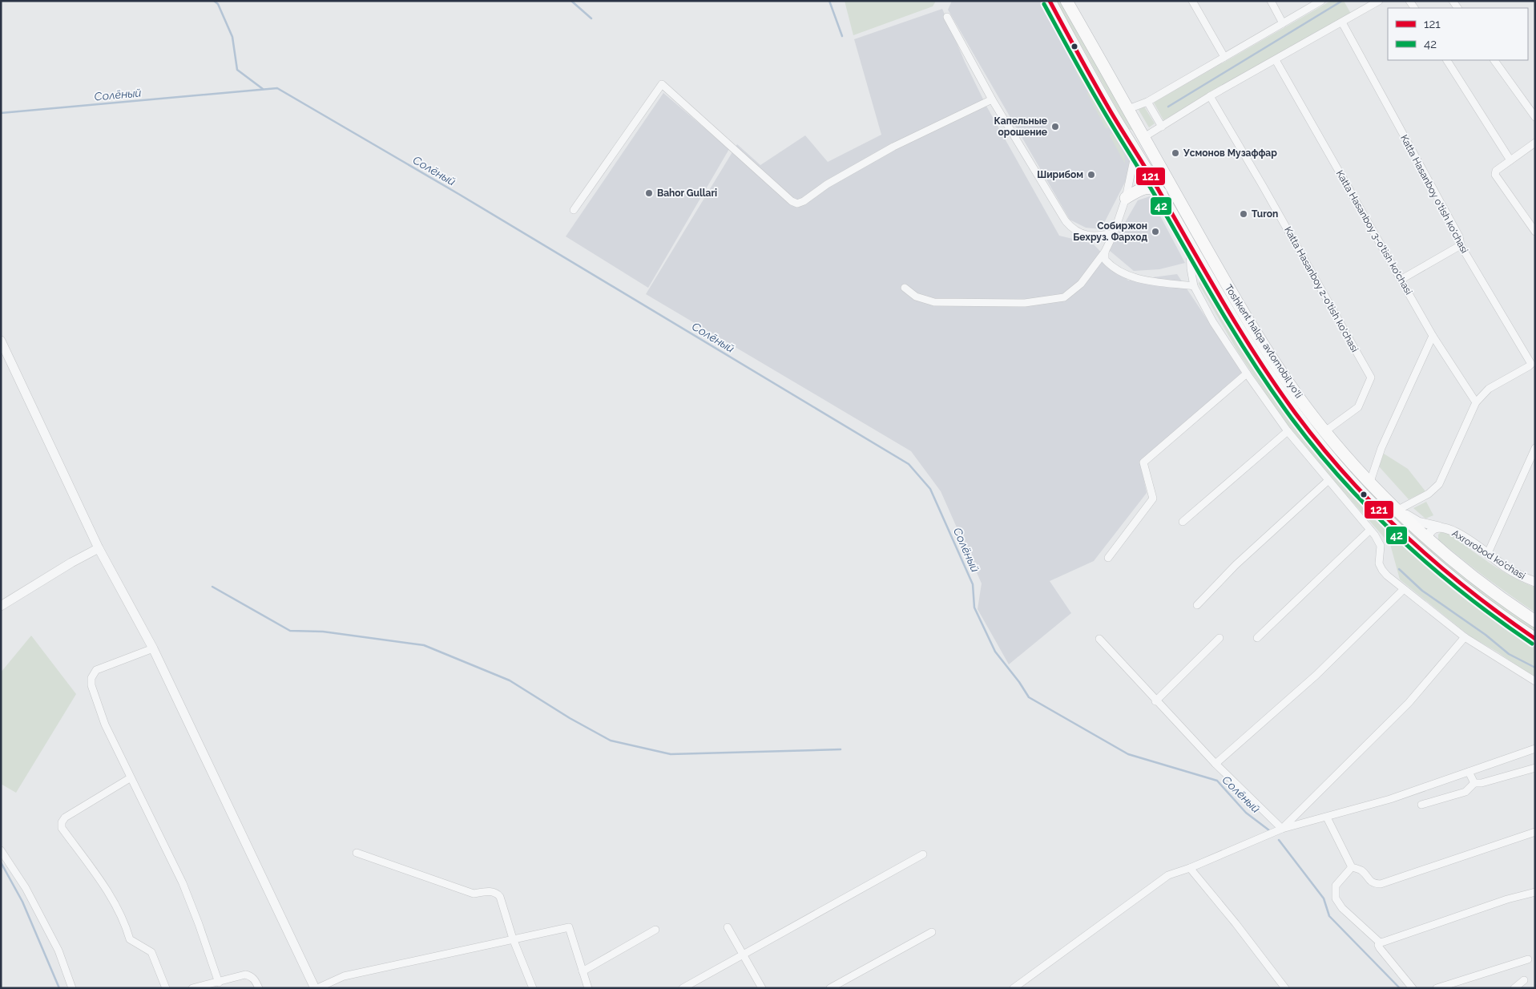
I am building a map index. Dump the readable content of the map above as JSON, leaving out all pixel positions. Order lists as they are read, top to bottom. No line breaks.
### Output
{"streets":{"highway":["Toshkent halqa avtomobil yo'li"],"street":["Katta Hasanboy o'tish ko'chasi","Katta Hasanboy 3-o'tish ko'chasi","Katta Hasanboy 2-o'tish ko'chasi","Axrorobod ko'chasi"]},"crossings":[["Katta Hasanboy o'tish ko'chasi","Katta Hasanboy 3-o'tish ko'chasi"],["Katta Hasanboy 2-o'tish ko'chasi","Toshkent halqa avtomobil yo'li"],["Toshkent halqa avtomobil yo'li","Axrorobod ko'chasi"]],"water":["Солёный"],"places":["Капельные орошение","Усмонов Музаффар","Ширибом","Bahor Gullari","Turon","Собиржон Бехруз. Фарход"],"lines":["transit line 121","transit line 42"],"legend":["121","42"]}
